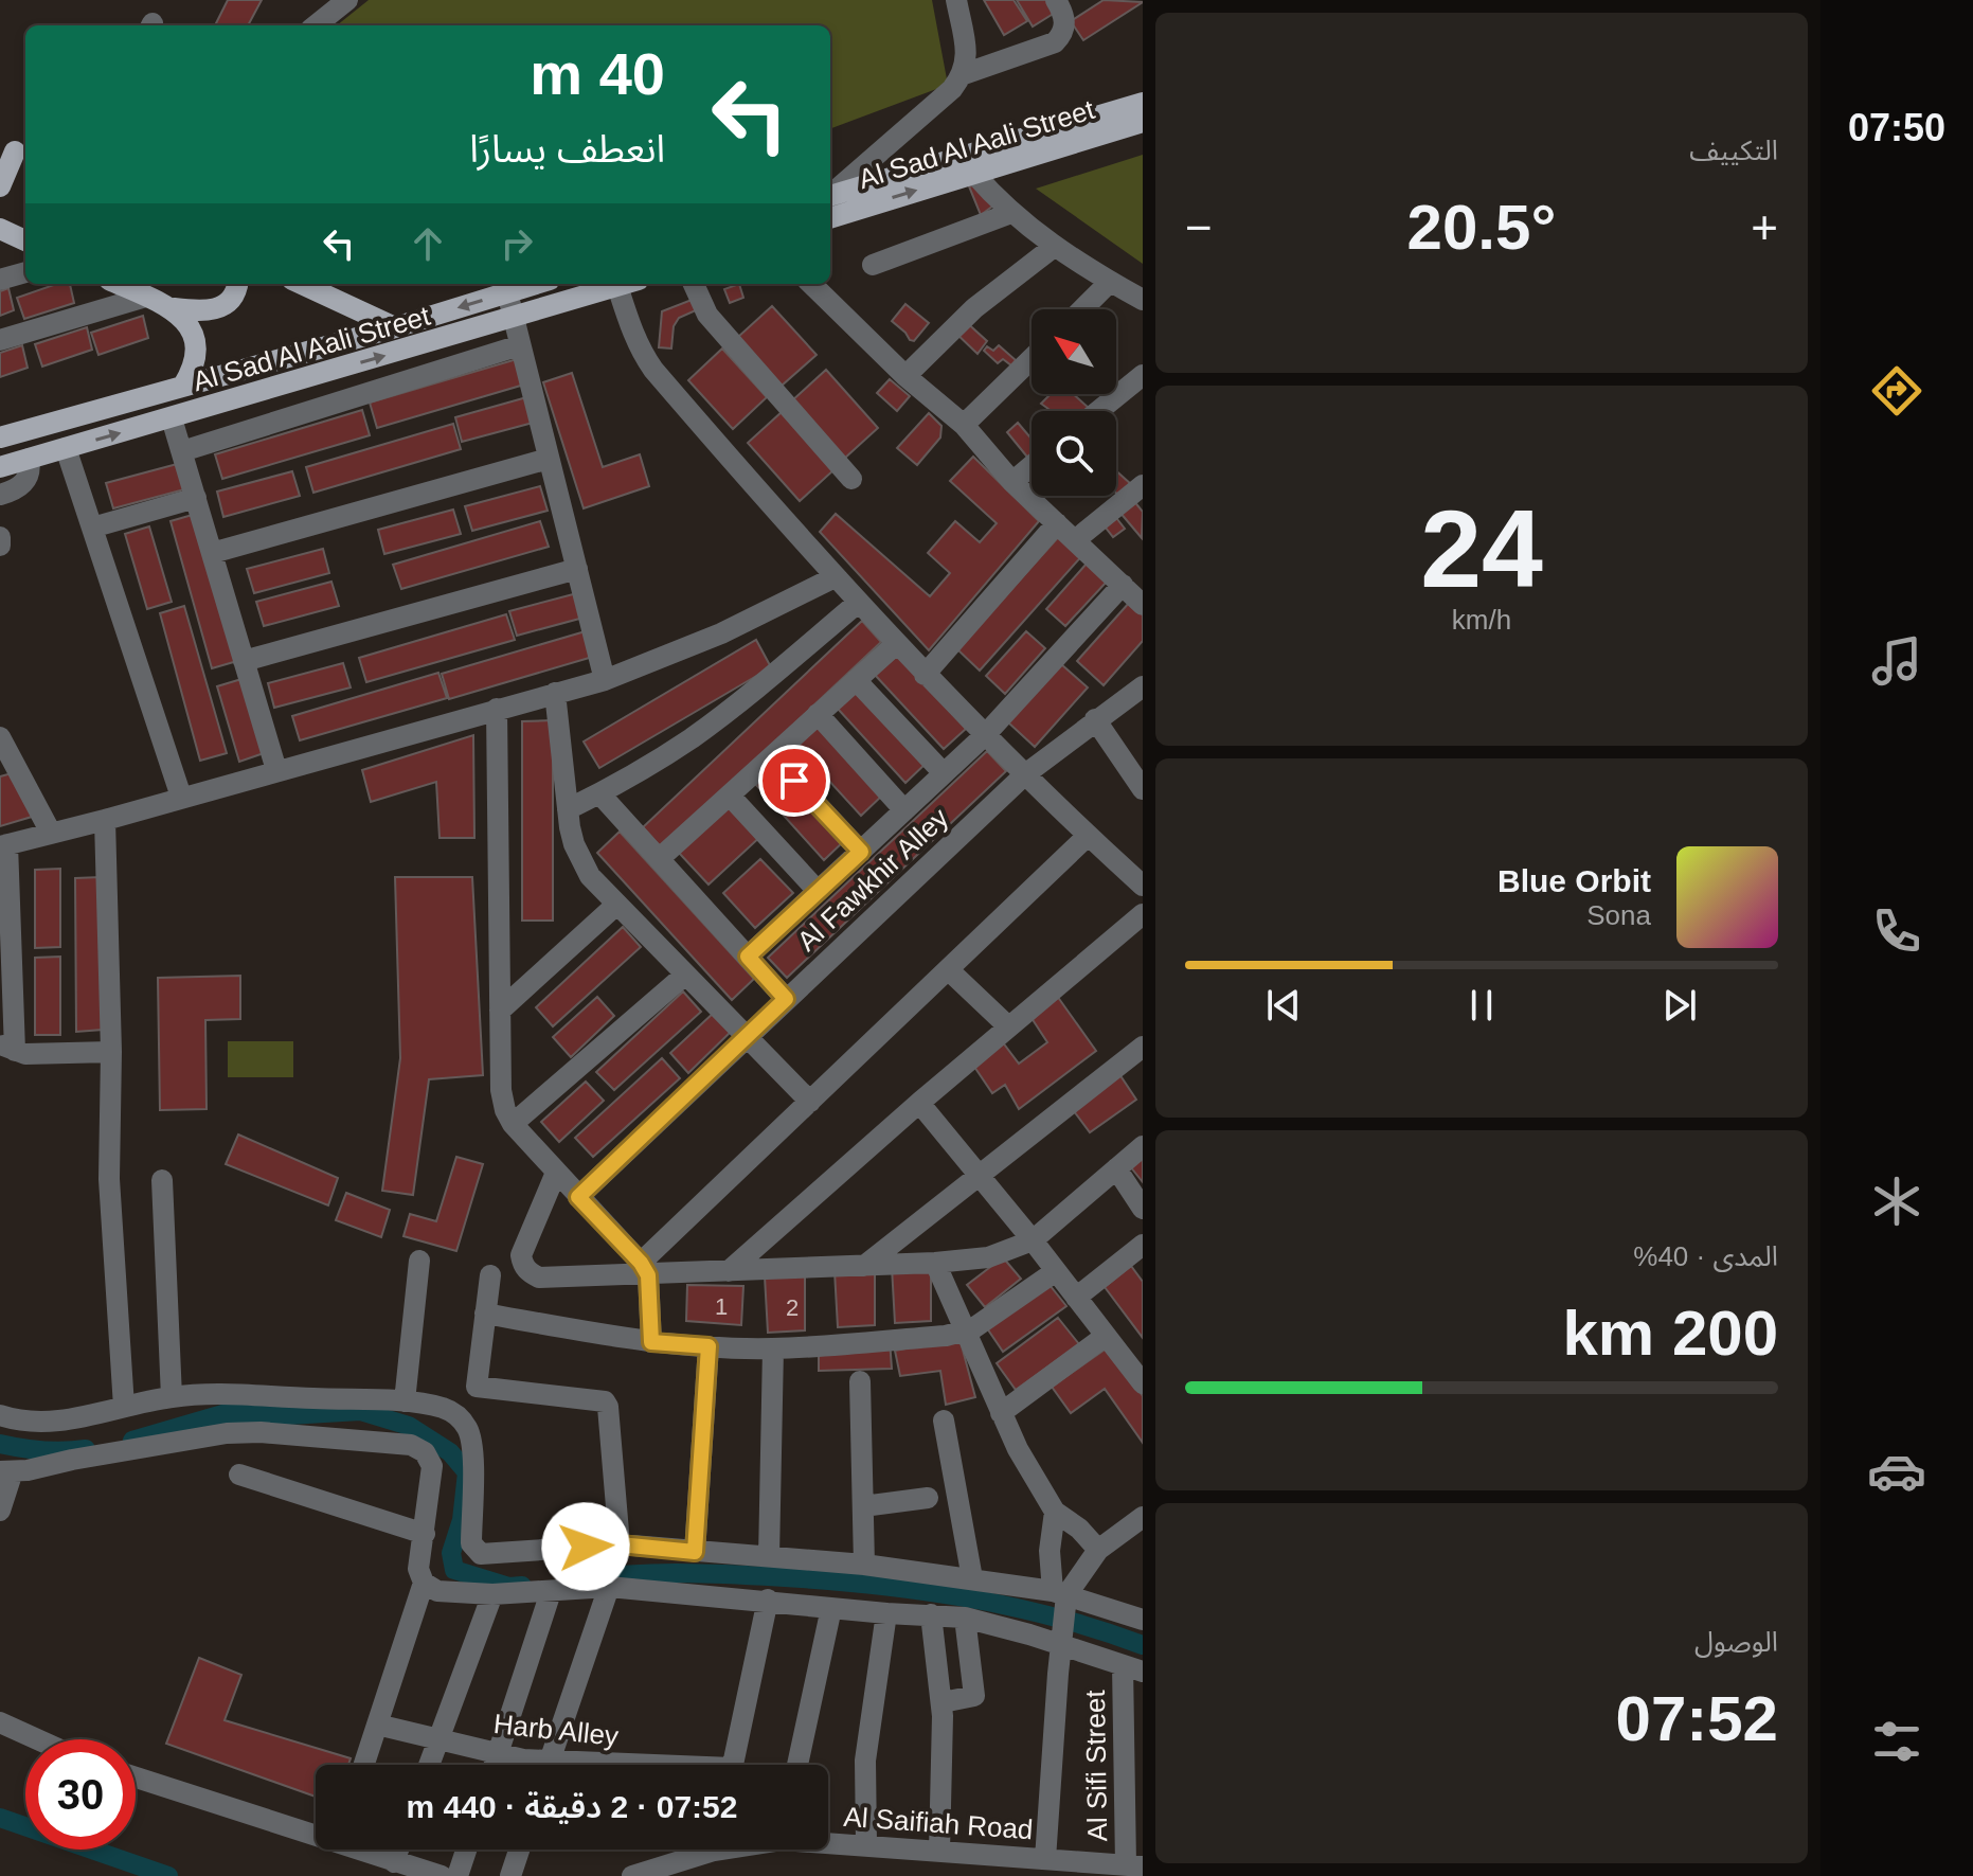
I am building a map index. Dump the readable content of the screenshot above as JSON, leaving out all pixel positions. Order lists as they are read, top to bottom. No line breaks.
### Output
{"streets":{"main road":["Al Sad Al Aali Street"],"street":["Al Fawkhir Alley","Harb Alley","Al Sifi Street","Al Saifiah Road"]},"crossings":[["Al Sifi Street","Al Saifiah Road"]],"house_numbers":["1","2"],"north":"top left","page":{"tabs":"07:50","tile":["التكييف",["24","km/h"],["المدى · 40%","200 km"],["الوصول","07:52"]],"turn":["40 m","انعطف يسارًا"],"heat":["−","20.5°","+"],"song":["Blue Orbit","Sona"],"limit":"30","trip":"07:52 · 2 دقيقة · 440 m"}}
